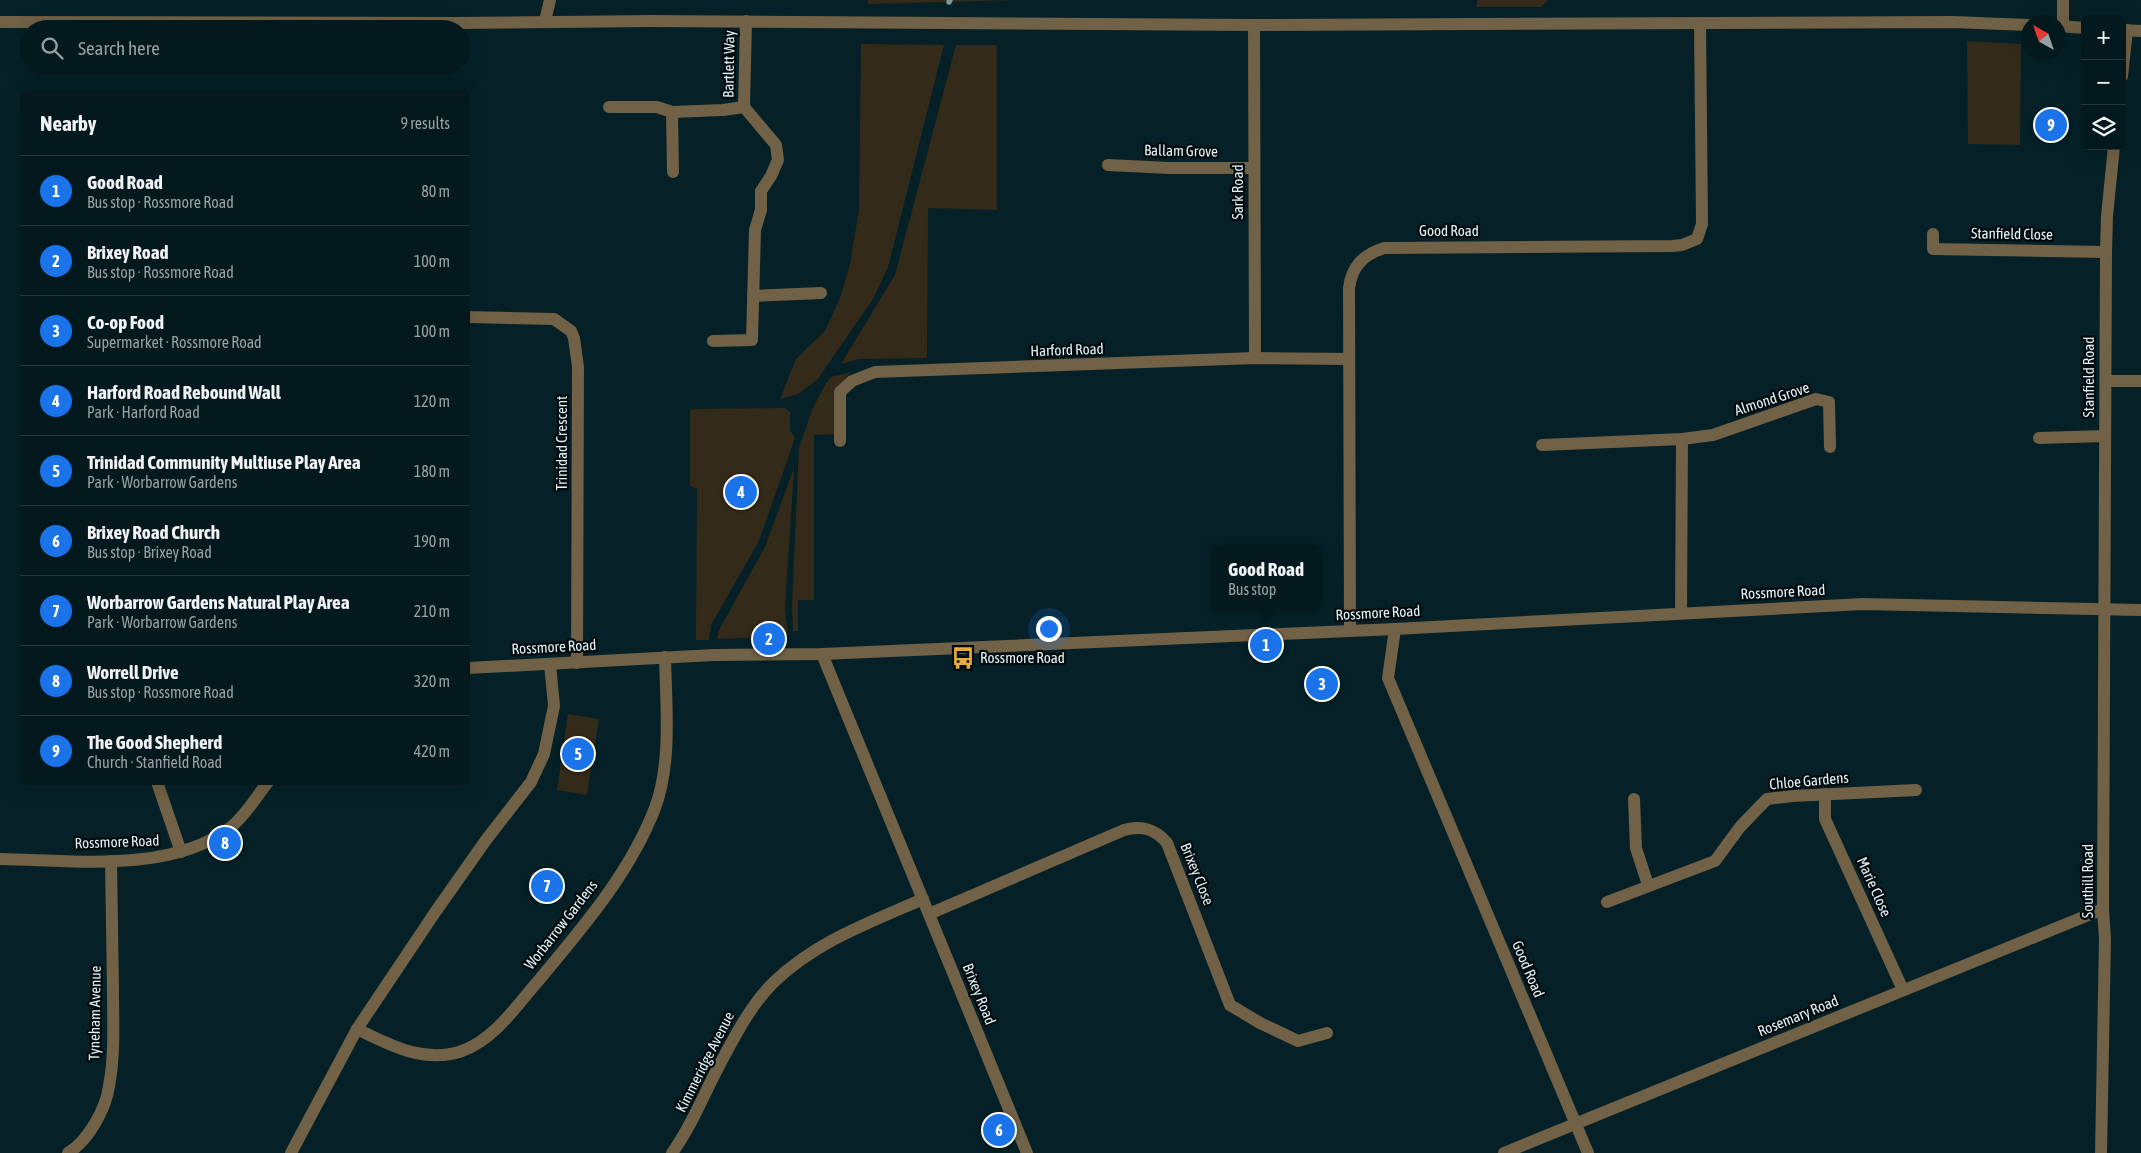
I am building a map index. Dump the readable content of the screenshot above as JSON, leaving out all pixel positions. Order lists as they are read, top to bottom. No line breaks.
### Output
{"streets":{"street":["Bartlett Way","Ballam Grove","Sark Road","Good Road","Stanfield Close","Harford Road","Stanfield Road","Almond Grove","Trinidad Crescent","Rossmore Road","Chloe Gardens","Brixey Close","Southill Road","Marie Close","Worbarrow Gardens","Brixey Road","Tyneham Avenue","Rosemary Road","Kimmeridge Avenue"]},"crossings":[["Ballam Grove","Sark Road"],["Sark Road","Harford Road"],["Good Road","Harford Road"],["Good Road","Rossmore Road"],["Good Road","Rosemary Road"],["Stanfield Close","Stanfield Road"],["Stanfield Road","Rossmore Road"],["Stanfield Road","Southill Road"],["Trinidad Crescent","Rossmore Road"],["Rossmore Road","Southill Road"],["Rossmore Road","Worbarrow Gardens"],["Rossmore Road","Brixey Road"],["Rossmore Road","Tyneham Avenue"],["Chloe Gardens","Marie Close"],["Brixey Close","Brixey Road"],["Southill Road","Rosemary Road"],["Marie Close","Rosemary Road"],["Brixey Road","Kimmeridge Avenue"]],"places":{"bus stop":["Rossmore Road"]},"north":"top left","page":{"map_buttons":["+","−"],"search":"Search here","heading":["Nearby","9 results"],"pins":["9","4","2","1","3","5","8","7","6"],"list":[{"mark":"1","name":"Good Road","note":"Bus stop · Rossmore Road","value":"80 m"},{"mark":"2","name":"Brixey Road","note":"Bus stop · Rossmore Road","value":"100 m"},{"mark":"3","name":"Co-op Food","note":"Supermarket · Rossmore Road","value":"100 m"},{"mark":"4","name":"Harford Road Rebound Wall","note":"Park · Harford Road","value":"120 m"},{"mark":"5","name":"Trinidad Community Multiuse Play Area","note":"Park · Worbarrow Gardens","value":"180 m"},{"mark":"6","name":"Brixey Road Church","note":"Bus stop · Brixey Road","value":"190 m"},{"mark":"7","name":"Worbarrow Gardens Natural Play Area","note":"Park · Worbarrow Gardens","value":"210 m"},{"mark":"8","name":"Worrell Drive","note":"Bus stop · Rossmore Road","value":"320 m"},{"mark":"9","name":"The Good Shepherd","note":"Church · Stanfield Road","value":"420 m"}],"popup":["Good Road","Bus stop"]}}
